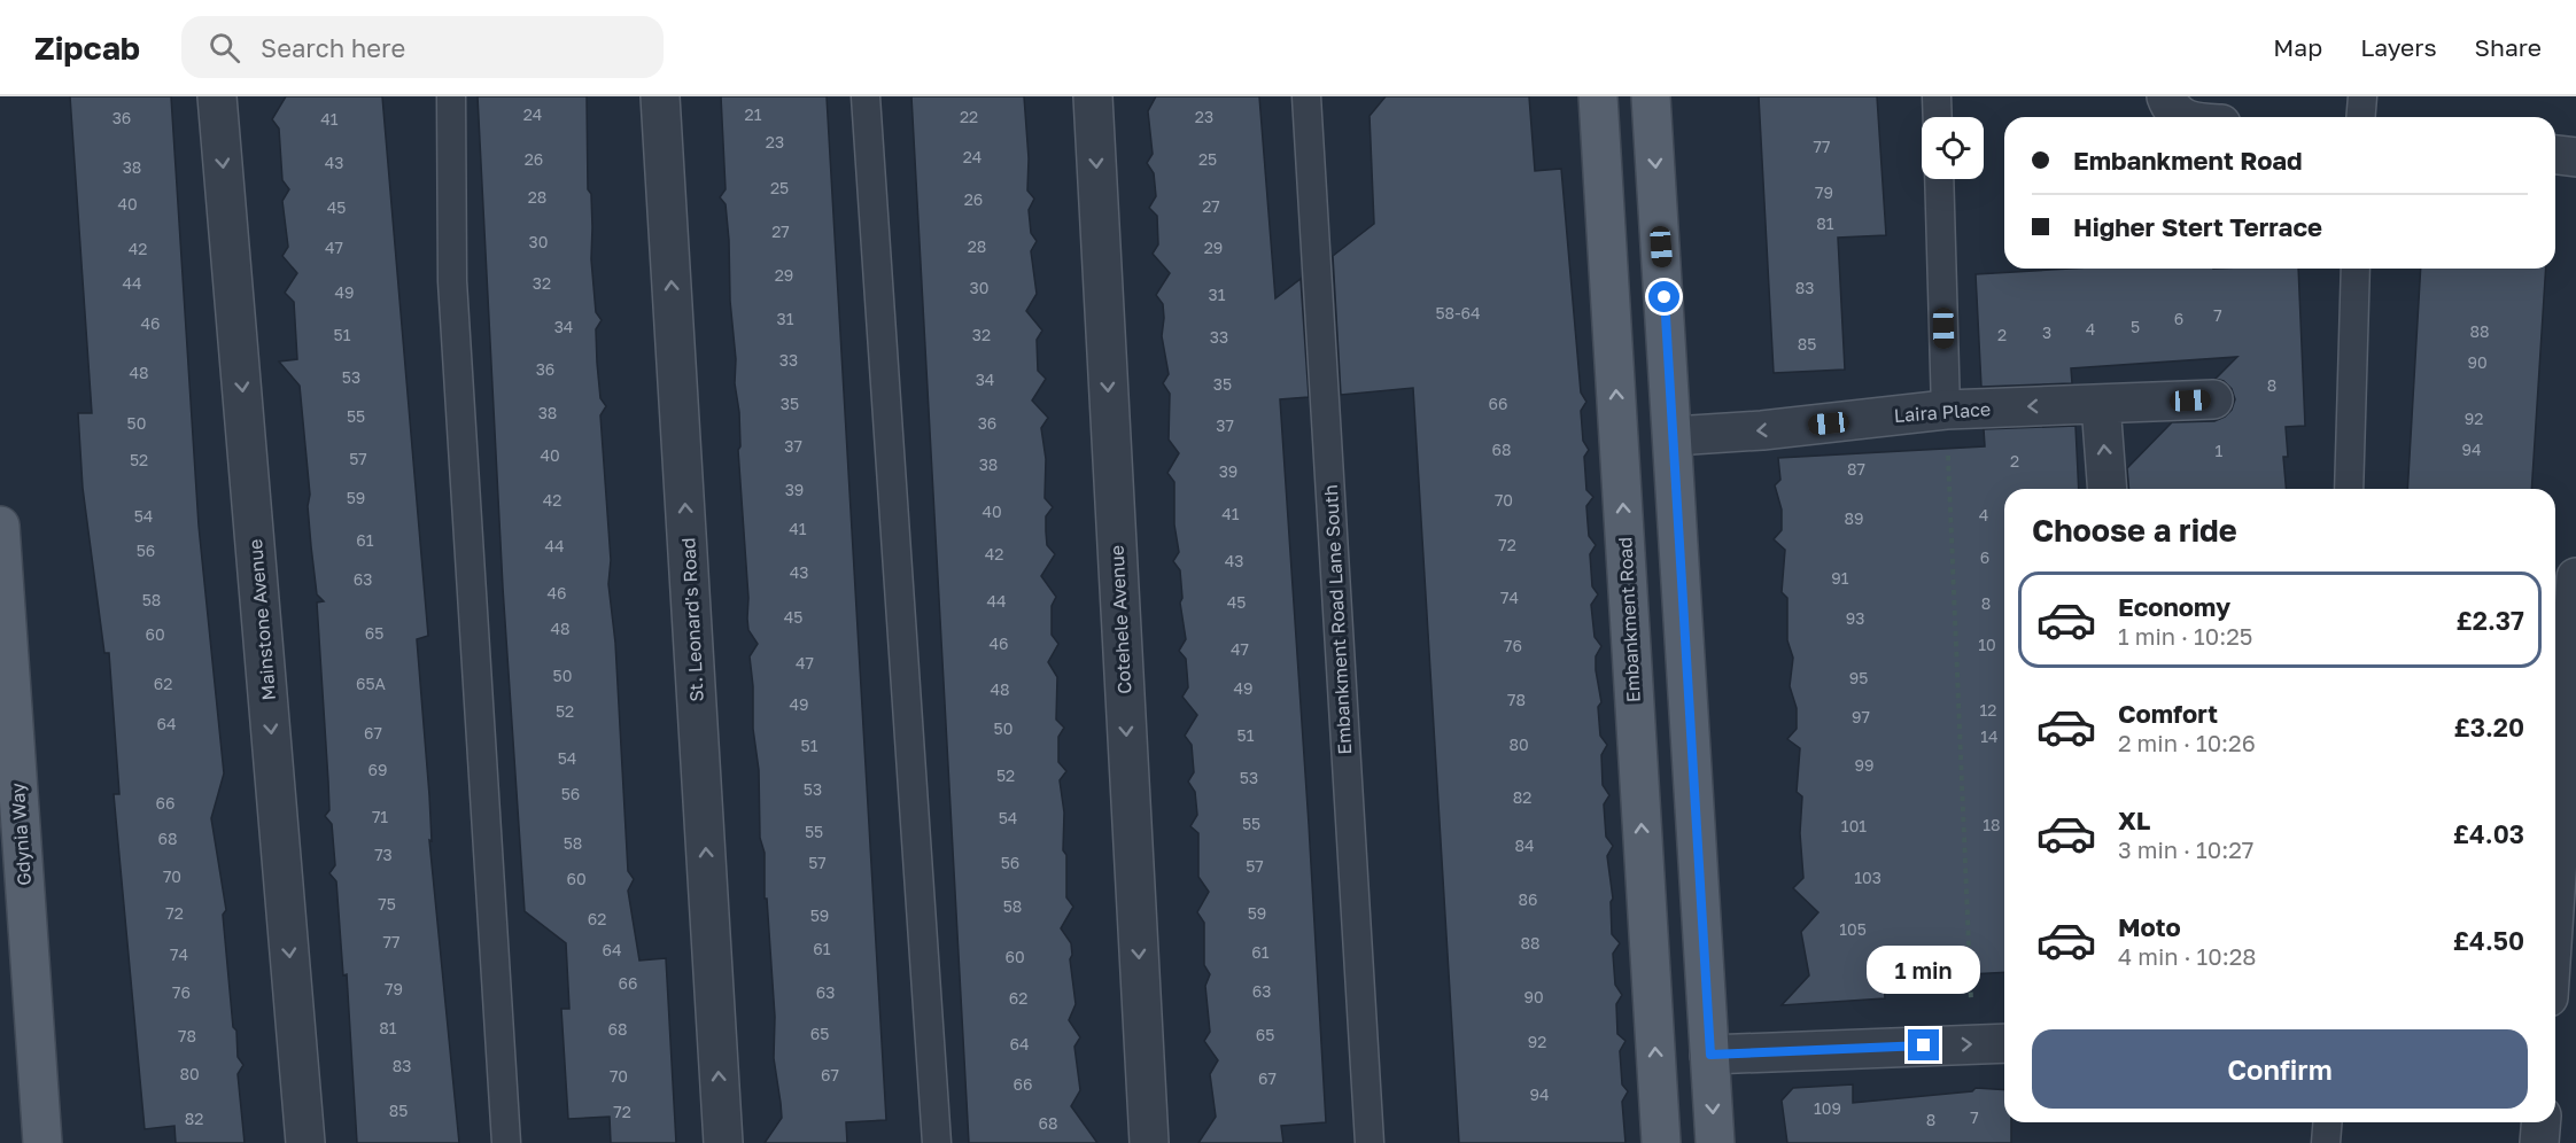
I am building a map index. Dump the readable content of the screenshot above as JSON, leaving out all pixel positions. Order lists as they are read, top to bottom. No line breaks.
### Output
{"streets":{"main road":["Embankment Road","Gdynia Way"],"street":["Laira Place","Mainstone Avenue","St. Leonard's Road","Cotehele Avenue"],"lane":["Embankment Road Lane South"]},"one_way":["Laira Place","Mainstone Avenue","St. Leonard's Road","Cotehele Avenue"],"house_numbers":["24","21","22","23","36","41","23","77","24","26","25","43","38","25","79","28","26","40","27","45","81","27","30","28","47","29","42","29","44","32","30","83","49","31","58-64","7","31","6","46","34","5","4","88","3","51","32","2","33","85","33","90","36","48","53","34","35","8","35","66","38","55","92","50","36","37","37","68","94","1","40","57","52","2","38","87","39","39","59","42","70","40","41","4","54","89","41","61","72","44","56","42","6","43","43","91","63","46","74","58","44","45","8","45","93","48","65","60","46","10","76","47","47","50","95","62","65A","49","48","78","49","12","52","97","64","50","67","51","14","80","51","54","99","69","52","53","53","56","82","66","71","54","55","18","101","55","68","58","84","73","57","56","57","70","103","60","86","75","58","72","59","59","62","105","77","88","61","64","61","74","60","66","79","63","76","63","90","62","81","68","65","65","78","92","64","83","80","67","70","67","66","94","109","85","72","7","82","8","68"],"page":{"header":"Zipcab","search":"Search here","nav":["Map","Layers","Share"],"banner":["Embankment Road","Higher Stert Terrace"],"heading":"Choose a ride","list":[{"name":"Economy","note":"1 min · 10:25","value":"£2.37"},{"name":"Comfort","note":"2 min · 10:26","value":"£3.20"},{"name":"XL","note":"3 min · 10:27","value":"£4.03"},{"name":"Moto","note":"4 min · 10:28","value":"£4.50"}],"bubble":"1 min","buttons":"Confirm"}}
